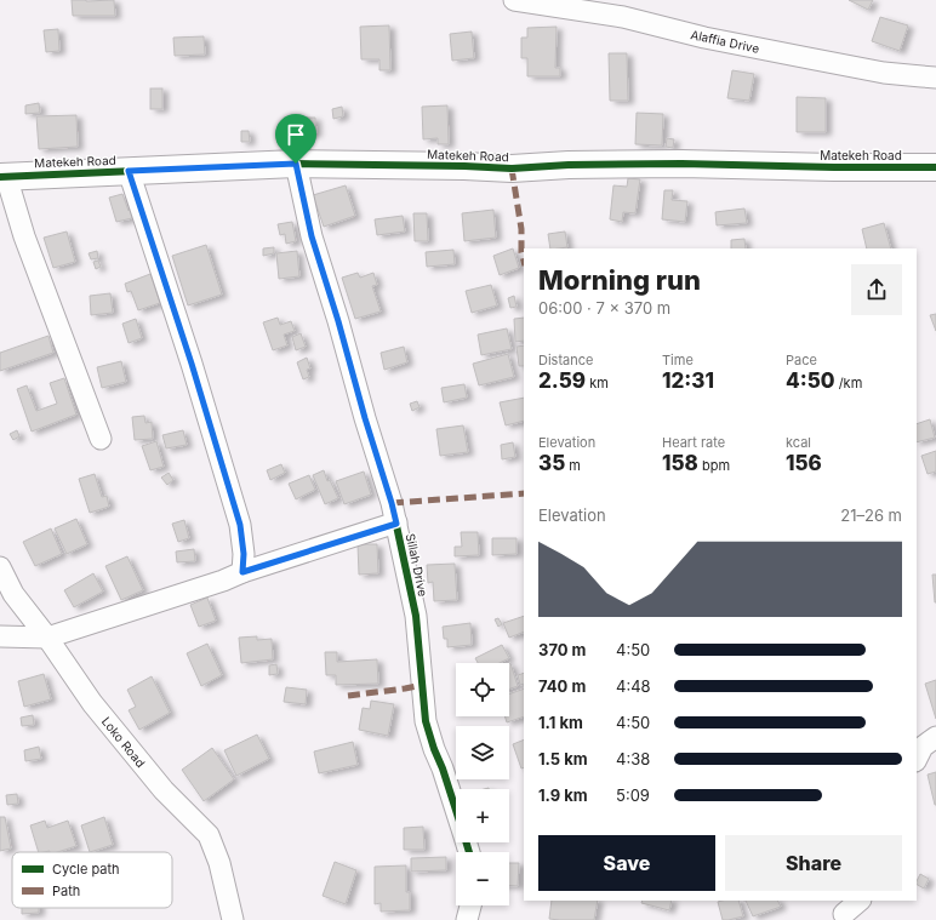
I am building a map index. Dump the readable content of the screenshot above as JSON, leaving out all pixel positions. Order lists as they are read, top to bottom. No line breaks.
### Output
{"streets":{"street":["Alaffia Drive","Matekeh Road","Sillah Drive","Loko Road"]},"crossings":[["Matekeh Road","Sillah Drive"]],"legend":["Cycle path","Path"],"page":{"heading":["Morning run","06:00 · 7 × 370 m"],"stats":[["Distance","2.59 km"],["Time","12:31"],["Pace","4:50 /km"],["Elevation","35 m"],["Heart rate","158 bpm"],["kcal","156"]],"chart":["Elevation","21–26 m"],"list":[{"name":"370 m","note":"4:50"},{"name":"740 m","note":"4:48"},{"name":"1.1 km","note":"4:50"},{"name":"1.5 km","note":"4:38"},{"name":"1.9 km","note":"5:09"}],"map_buttons":["+","−"],"buttons":["Save","Share"]}}
